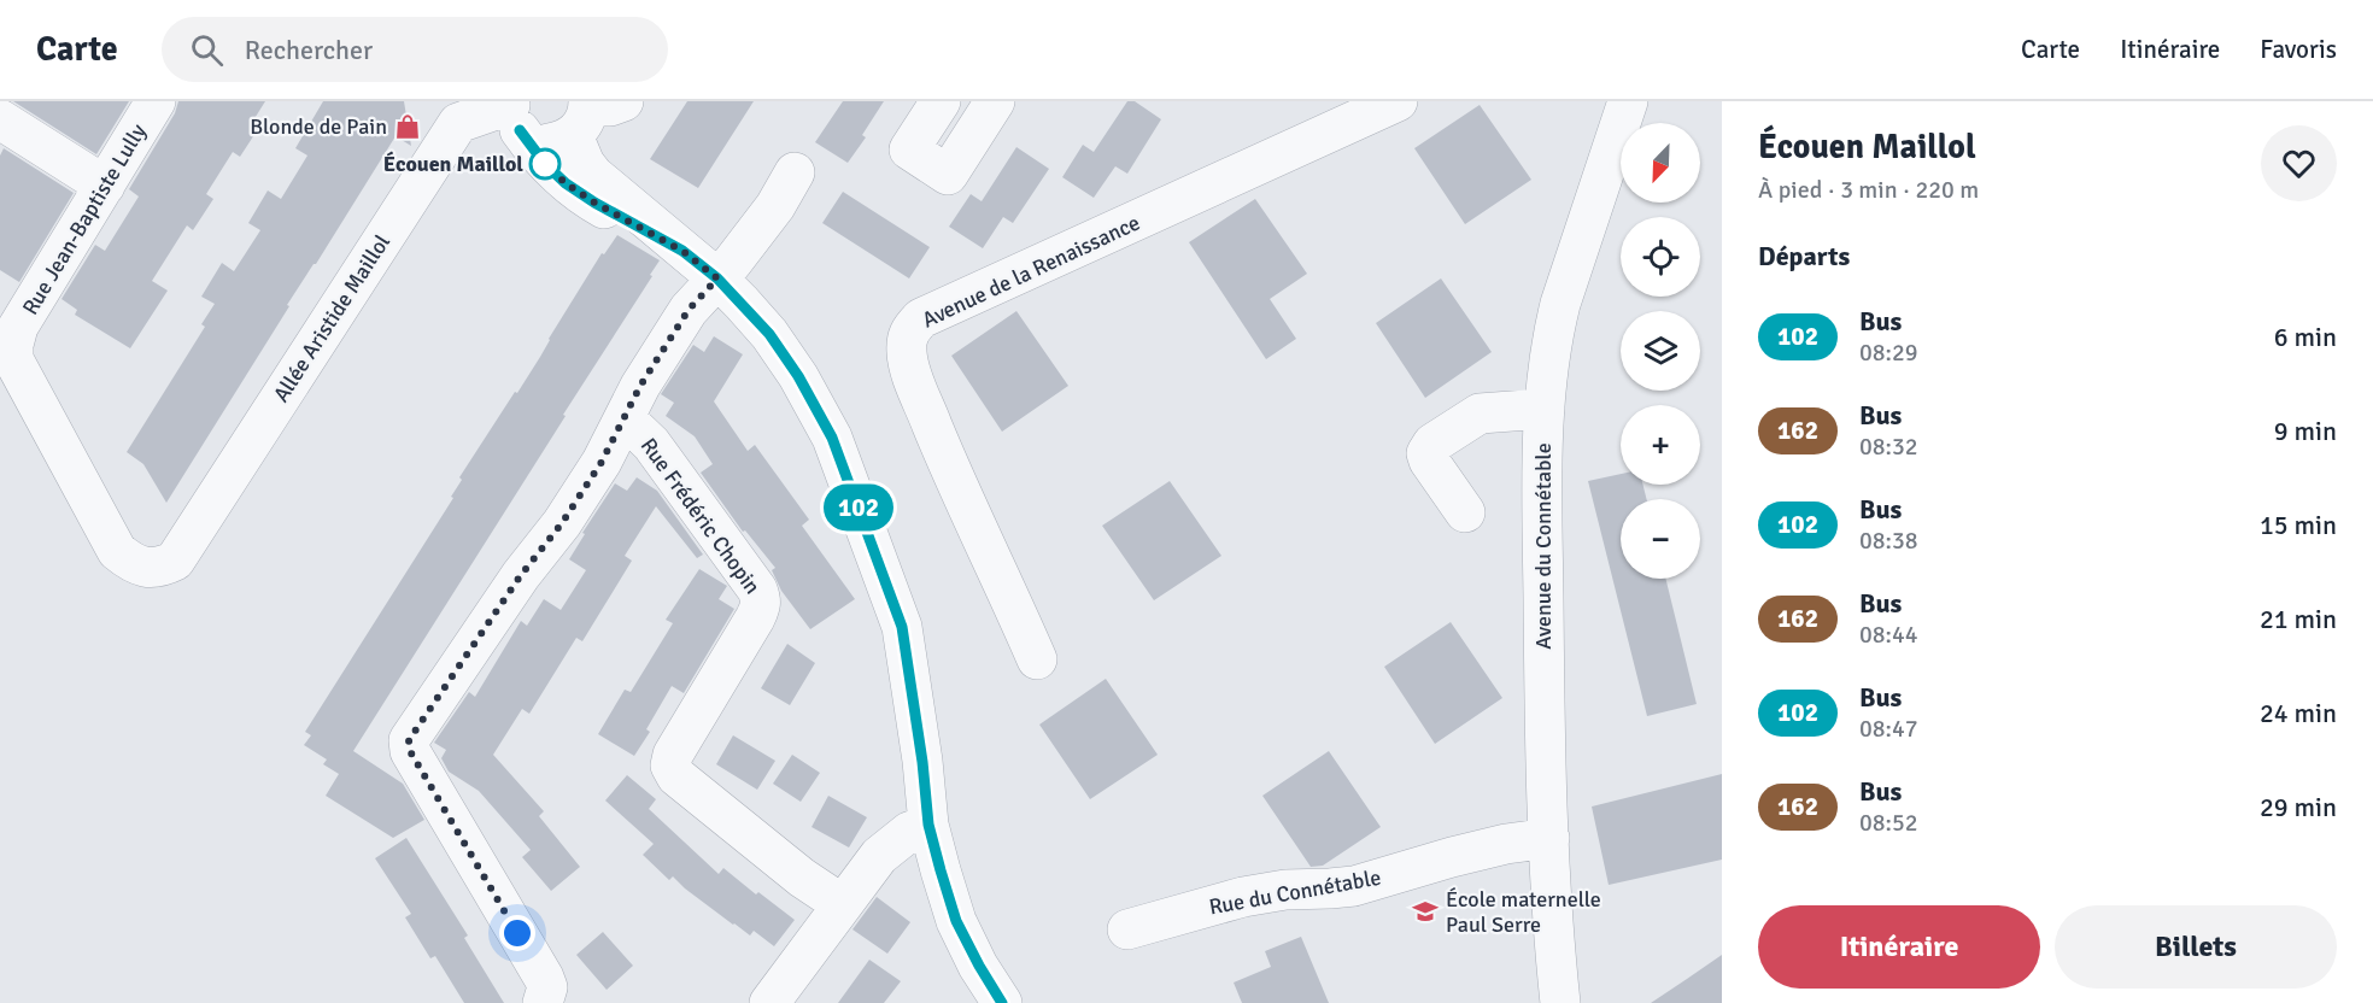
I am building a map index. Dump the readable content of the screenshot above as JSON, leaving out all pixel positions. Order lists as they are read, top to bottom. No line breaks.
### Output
{"streets":{"street":["Rue Jean-Baptiste Lully","Avenue de la Renaissance","Allée Aristide Maillol","Rue Frédéric Chopin","Avenue du Connétable","Rue du Connétable"]},"crossings":[["Rue Jean-Baptiste Lully","Allée Aristide Maillol"],["Avenue du Connétable","Rue du Connétable"]],"places":{"shop":["Blonde de Pain"],"other":["Écouen Maillol"],"school or university":["École maternelle Paul Serre"]},"lines":["bus line 102"],"north":"bottom left","page":{"header":"Carte","search":"Rechercher","nav":["Carte","Itinéraire","Favoris"],"on_map":"102","heading":[["Écouen Maillol","À pied · 3 min · 220 m"],"Départs"],"map_buttons":["+","−"],"list":[{"mark":"102","name":"Bus","note":"08:29","value":"6 min"},{"mark":"162","name":"Bus","note":"08:32","value":"9 min"},{"mark":"102","name":"Bus","note":"08:38","value":"15 min"},{"mark":"162","name":"Bus","note":"08:44","value":"21 min"},{"mark":"102","name":"Bus","note":"08:47","value":"24 min"},{"mark":"162","name":"Bus","note":"08:52","value":"29 min"}],"buttons":["Itinéraire","Billets"]}}
